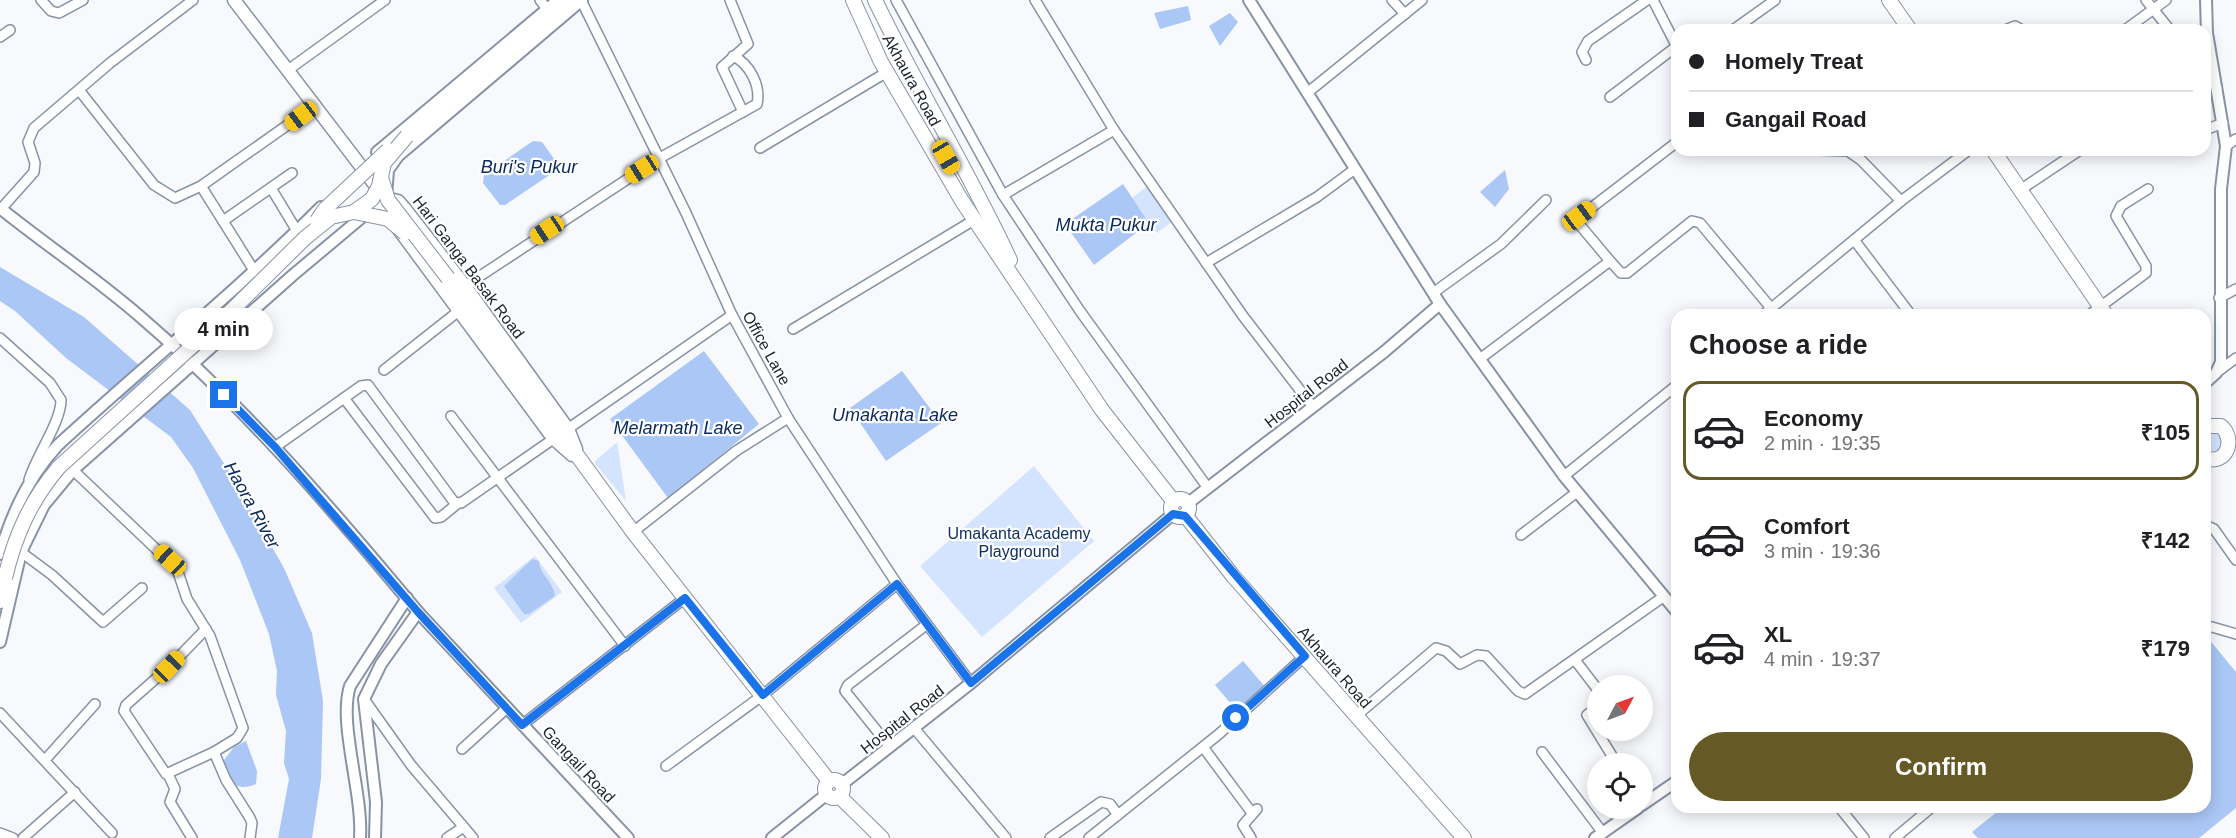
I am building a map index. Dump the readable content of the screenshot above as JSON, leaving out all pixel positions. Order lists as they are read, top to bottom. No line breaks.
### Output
{"streets":{"main road":["Akhaura Road","Hari Ganga Basak Road"],"street":["Office Lane","Hospital Road","Gangail Road"]},"crossings":[["Akhaura Road","Hospital Road"],["Office Lane","Hospital Road"]],"water":["Buri's Pukur","Mukta Pukur","Umakanta Lake","Melarmath Lake","Haora River"],"parks":["Umakanta Academy Playground"],"north":"top right","page":{"banner":["Homely Treat","Gangail Road"],"bubble":"4 min","heading":"Choose a ride","list":[{"name":"Economy","note":"2 min · 19:35","value":"₹105"},{"name":"Comfort","note":"3 min · 19:36","value":"₹142"},{"name":"XL","note":"4 min · 19:37","value":"₹179"}],"buttons":"Confirm"}}
